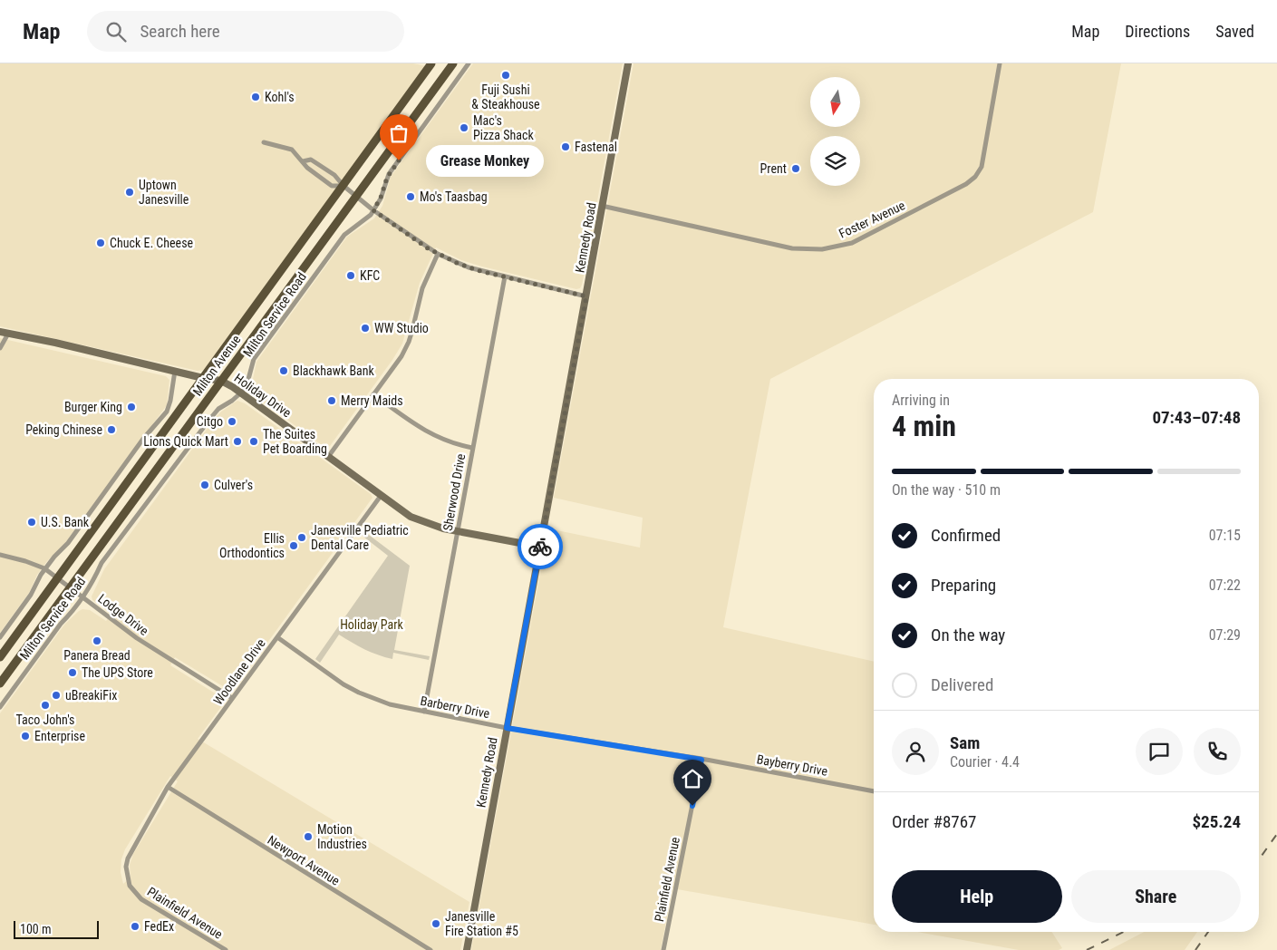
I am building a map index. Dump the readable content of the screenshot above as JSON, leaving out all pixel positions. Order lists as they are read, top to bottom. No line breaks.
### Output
{"streets":{"main road":["Milton Avenue"],"street":["Foster Avenue","Kennedy Road","Milton Service Road","Holiday Drive","Sherwood Drive","Lodge Drive","Woodlane Drive","Barberry Drive","Bayberry Drive","Newport Avenue","Plainfield Avenue"]},"crossings":[["Foster Avenue","Kennedy Road"],["Kennedy Road","Holiday Drive"],["Kennedy Road","Barberry Drive"],["Milton Service Road","Holiday Drive"],["Milton Service Road","Lodge Drive"],["Milton Avenue","Holiday Drive"],["Milton Avenue","Lodge Drive"],["Holiday Drive","Sherwood Drive"],["Holiday Drive","Woodlane Drive"],["Sherwood Drive","Barberry Drive"],["Lodge Drive","Woodlane Drive"],["Woodlane Drive","Barberry Drive"],["Woodlane Drive","Newport Avenue"],["Woodlane Drive","Plainfield Avenue"],["Barberry Drive","Bayberry Drive"],["Barberry Drive","Plainfield Avenue"],["Bayberry Drive","Plainfield Avenue"]],"parks":["Holiday Park"],"places":["Fuji Sushi & Steakhouse","Kohl's","Mac's Pizza Shack","Fastenal","Grease Monkey","Prent","Uptown Janesville","Mo's Taasbag","Chuck E. Cheese","KFC","WW Studio","Blackhawk Bank","Merry Maids","Burger King","Citgo","Peking Chinese","Lions Quick Mart","The Suites Pet Boarding","Culver's","U.S. Bank","Janesville Pediatric Dental Care","Ellis Orthodontics","Panera Bread","The UPS Store","uBreakiFix","Taco John's","Enterprise","Motion Industries","Janesville Fire Station #5","FedEx"],"scale_bar":"100 m","north":"bottom","page":{"header":"Map","search":"Search here","nav":["Map","Directions","Saved"],"bubble":"Grease Monkey","heading":["4 min","Arriving in","07:43–07:48"],"panel":["Sam","Courier · 4.4","Order #8767","$25.24"],"bar":"On the way · 510 m","list":[["Confirmed","07:15"],["Preparing","07:22"],["On the way","07:29"],"Delivered"],"buttons":["Help","Share"],"scale":"100 m"}}
